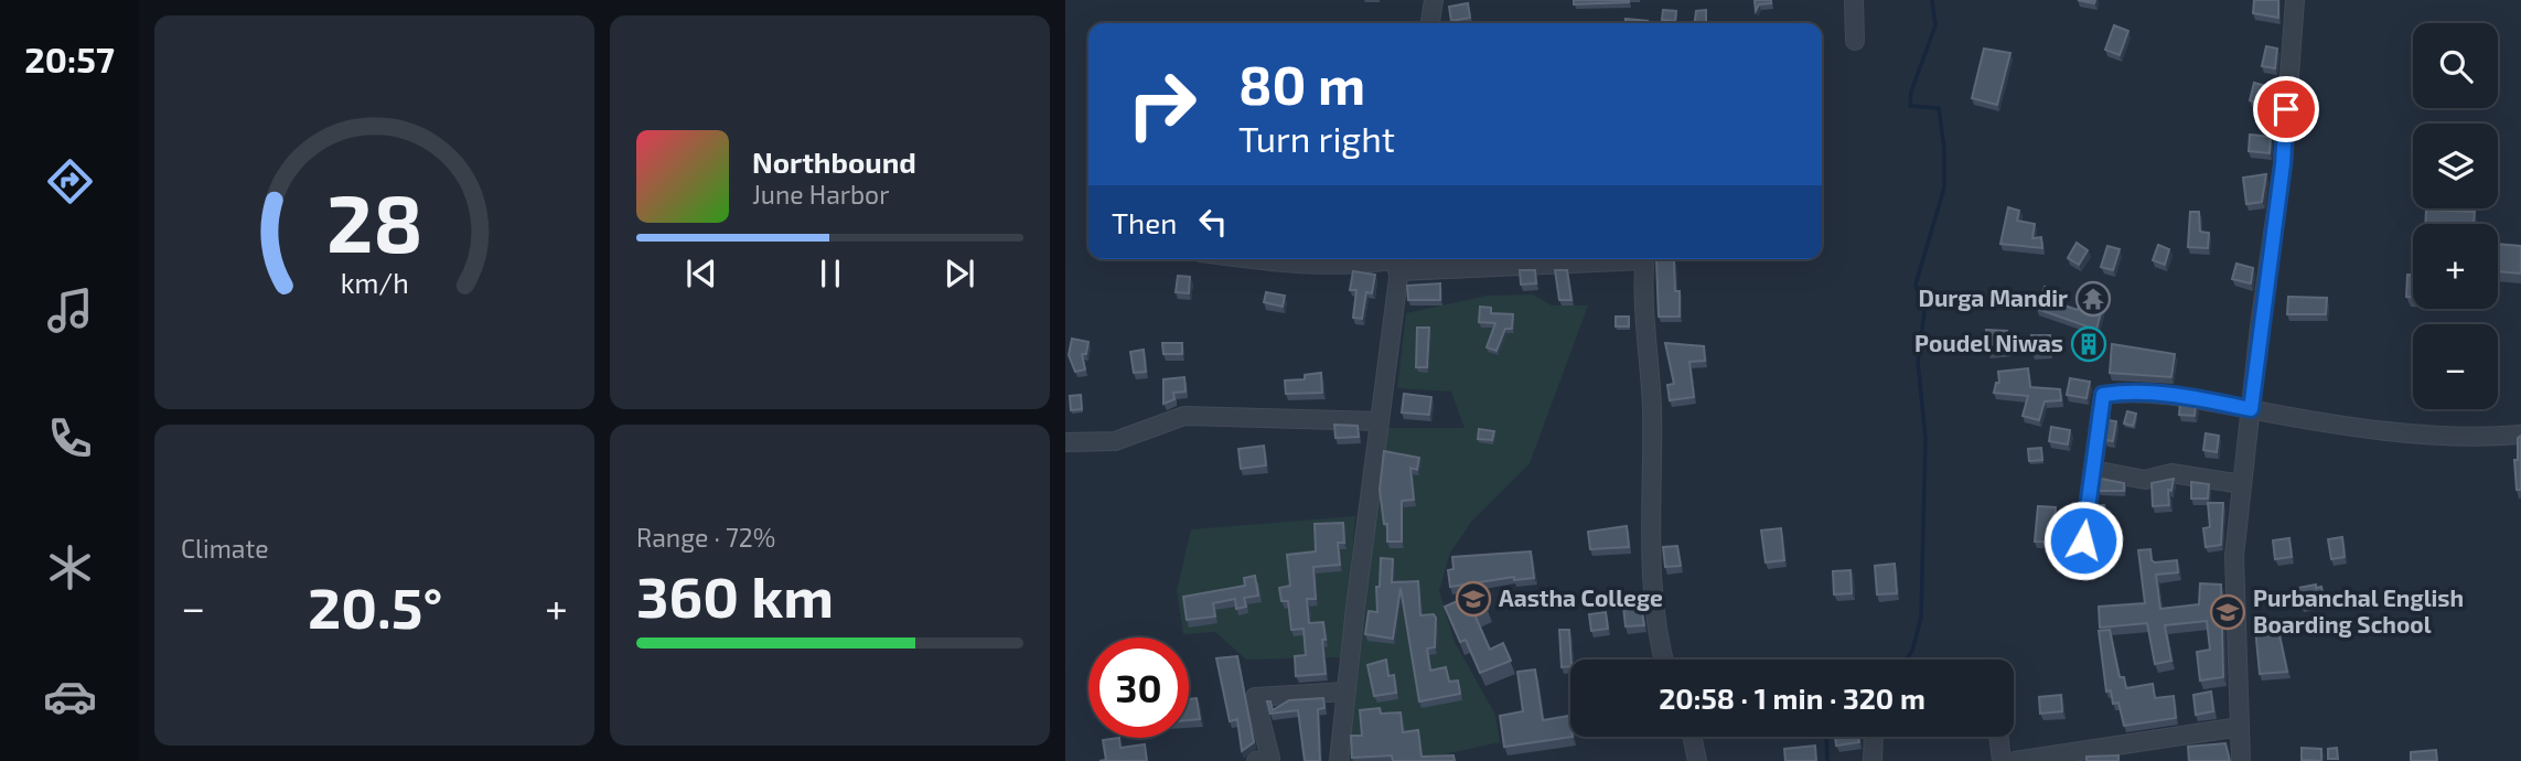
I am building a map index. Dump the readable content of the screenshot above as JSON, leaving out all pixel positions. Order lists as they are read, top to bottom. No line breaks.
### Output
{"places":{"temple":["Durga Mandir"],"building":["Poudel Niwas"],"school or university":["Aastha College","Purbanchal English Boarding School"]},"page":{"tabs":"20:57","map_buttons":["+","−"],"turn":["80 m","Turn right"],"song":["Northbound","June Harbor"],"then":"Then","tile":["Climate",["Range · 72%","360 km"]],"heat":["−","20.5°","+"],"limit":"30","trip":"20:58 · 1 min · 320 m","gauge":["28","km/h"]}}
